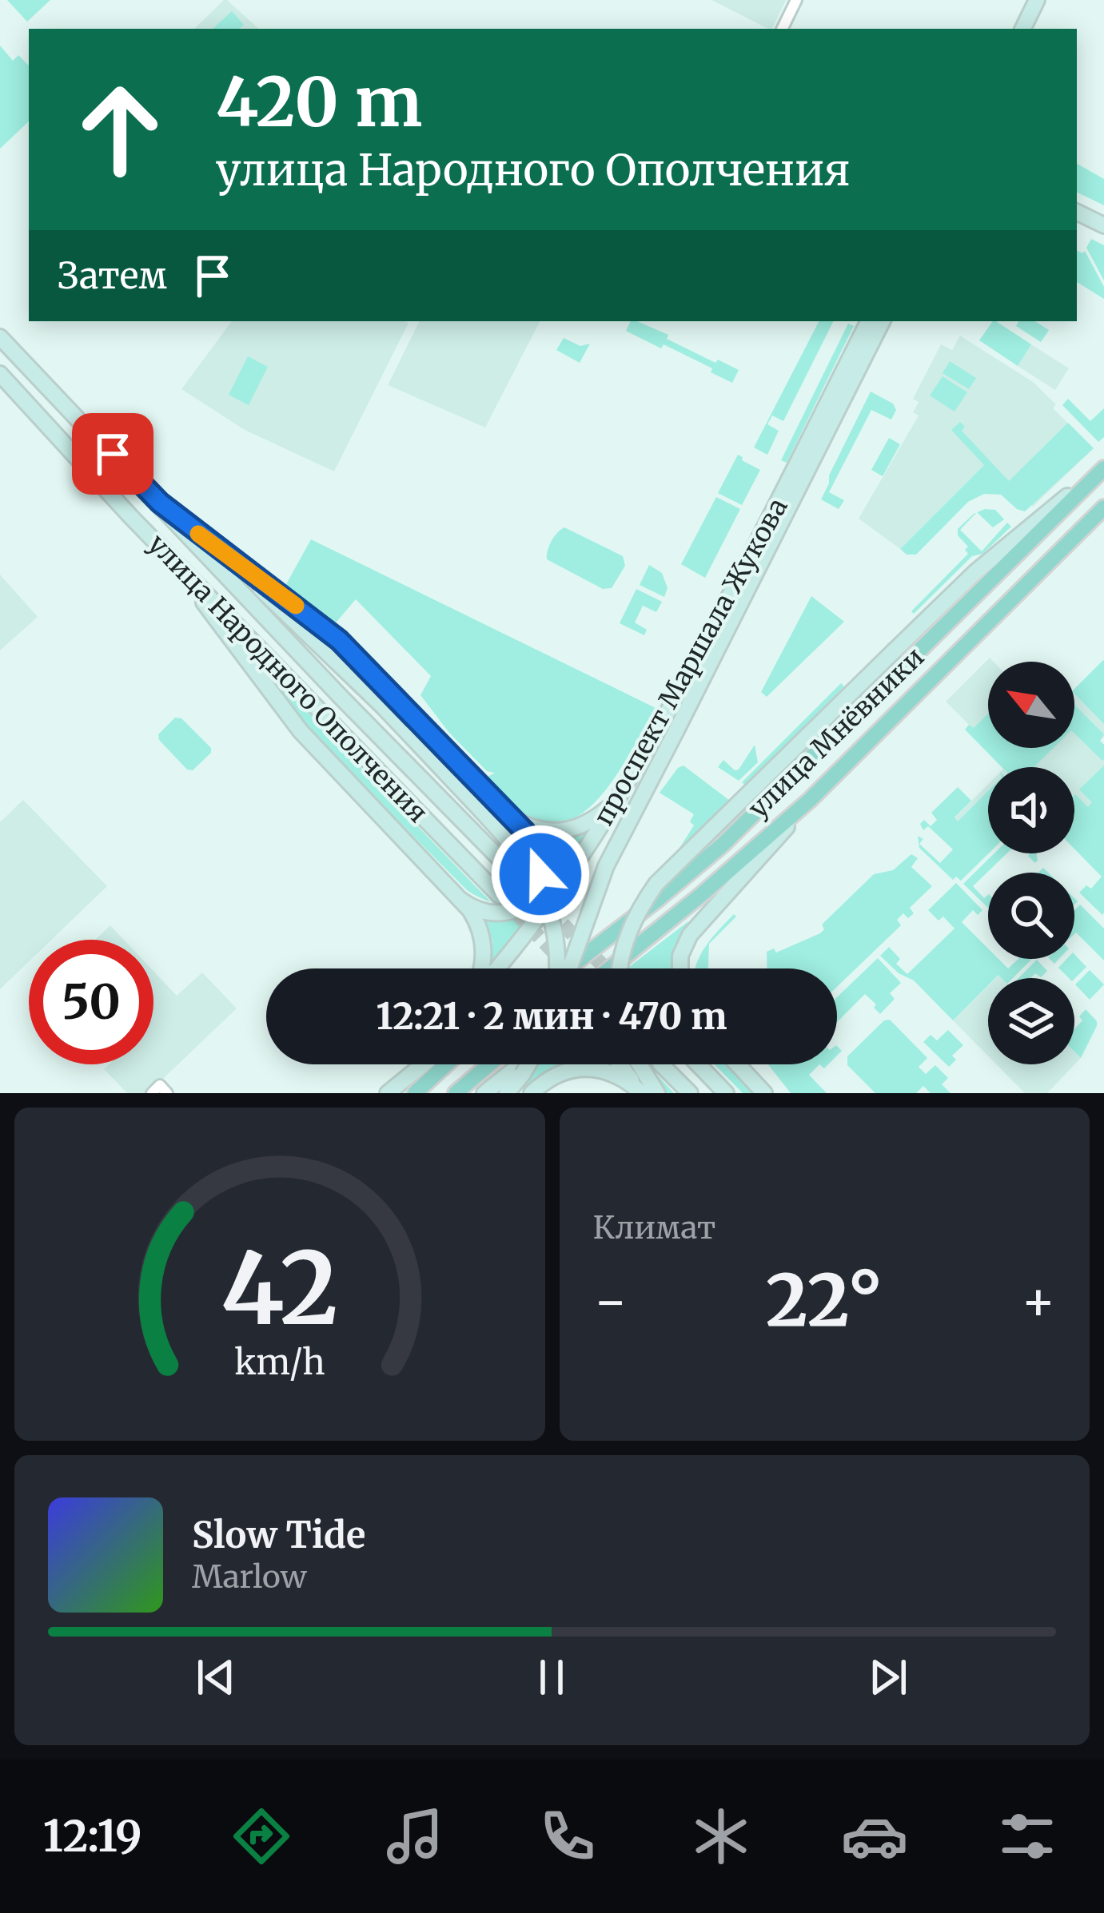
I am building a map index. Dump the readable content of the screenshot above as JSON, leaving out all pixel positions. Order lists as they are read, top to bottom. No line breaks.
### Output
{"streets":{"main road":["проспект Маршала Жукова","улица Народного Ополчения","улица Мнёвники"]},"north":"top left","page":{"turn":["420 m","улица Народного Ополчения"],"then":"Затем","limit":"50","trip":"12:21 · 2 мин · 470 m","tile":"Климат","heat":["−","22°","+"],"song":["Slow Tide","Marlow"],"tabs":"12:19","gauge":["42","km/h"]}}
